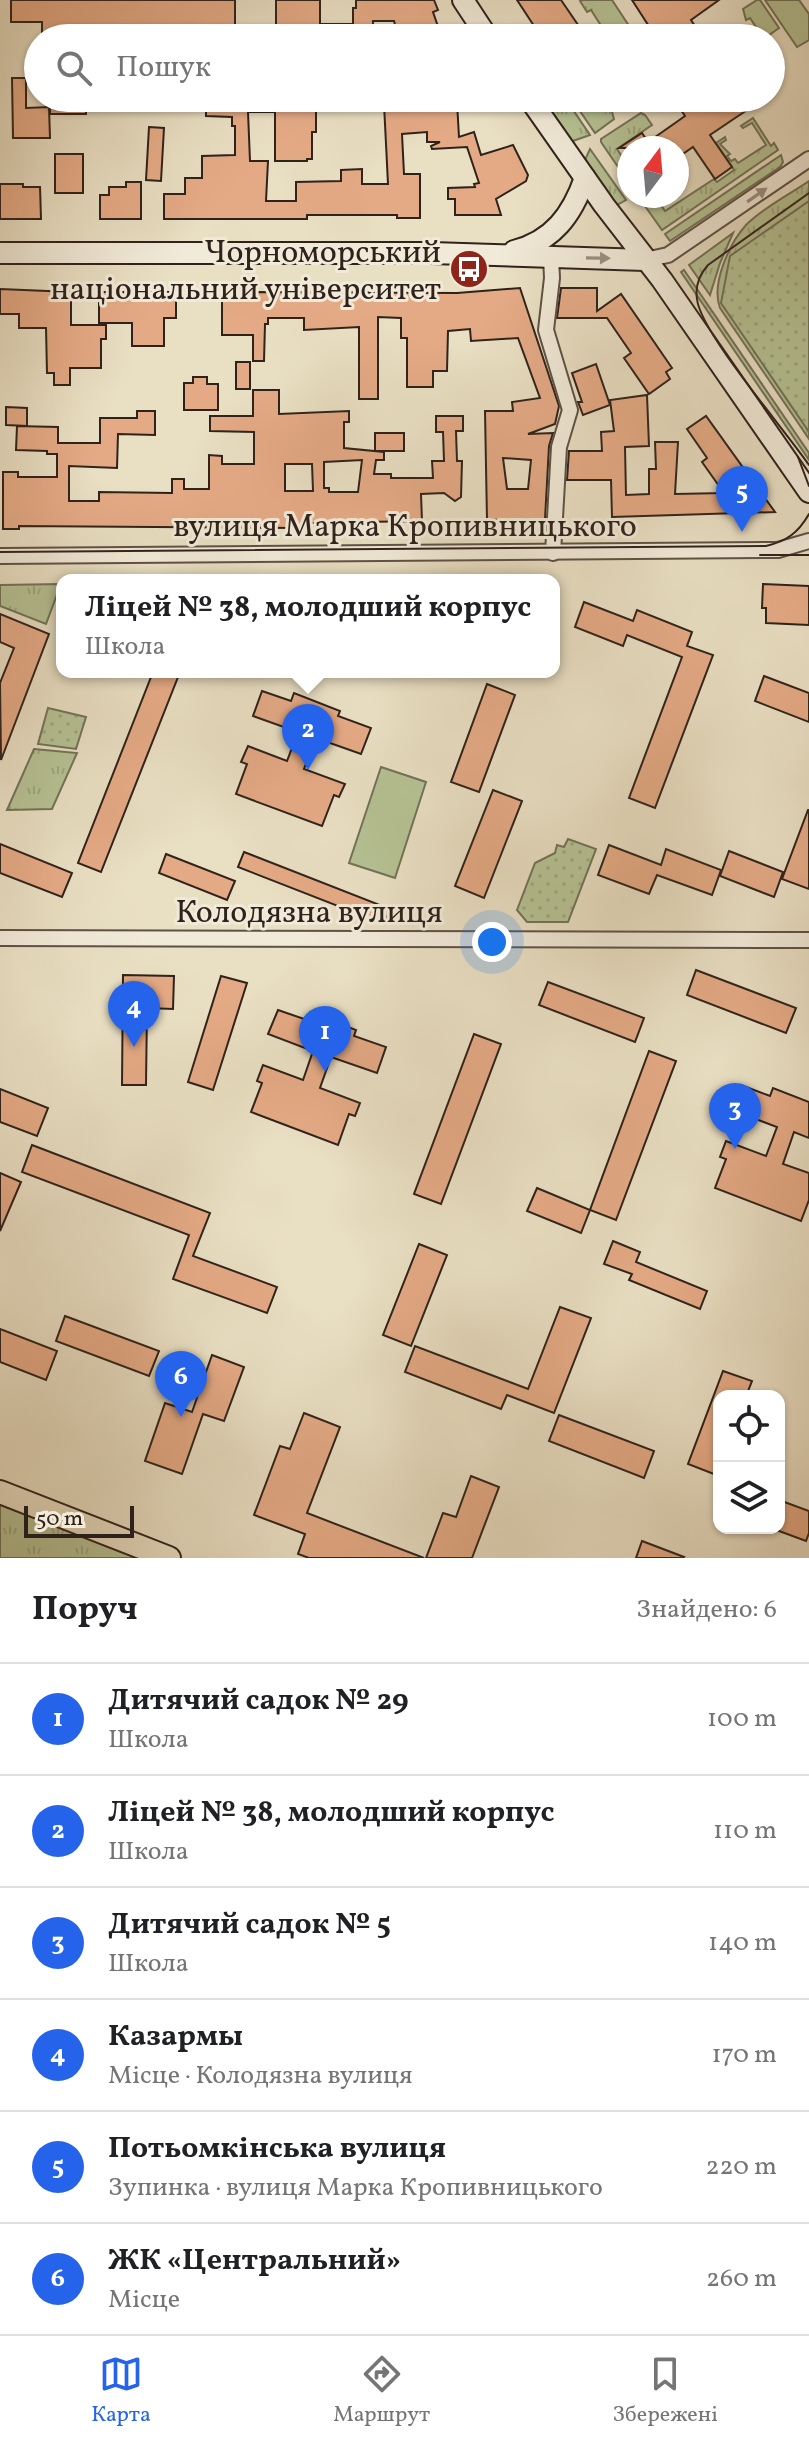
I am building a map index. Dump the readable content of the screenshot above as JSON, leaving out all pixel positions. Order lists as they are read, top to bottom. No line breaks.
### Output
{"streets":{"street":["вулиця Марка Кропивницького","Колодязна вулиця"]},"places":{"bus stop":["Чорноморський національний університет"]},"scale_bar":"50 m","north":"top","page":{"search":"Пошук","pins":["5","2","4","1","3","6"],"popup":["Ліцей № 38, молодший корпус","Школа"],"scale":"50 m","heading":["Поруч","Знайдено: 6"],"list":[{"mark":"1","name":"Дитячий садок № 29","note":"Школа","value":"100 m"},{"mark":"2","name":"Ліцей № 38, молодший корпус","note":"Школа","value":"110 m"},{"mark":"3","name":"Дитячий садок № 5","note":"Школа","value":"140 m"},{"mark":"4","name":"Казармы","note":"Місце · Колодязна вулиця","value":"170 m"},{"mark":"5","name":"Потьомкінська вулиця","note":"Зупинка · вулиця Марка Кропивницького","value":"220 m"},{"mark":"6","name":"ЖК «Центральний»","note":"Місце","value":"260 m"}],"nav":["Карта","Маршрут","Збережені"]}}
